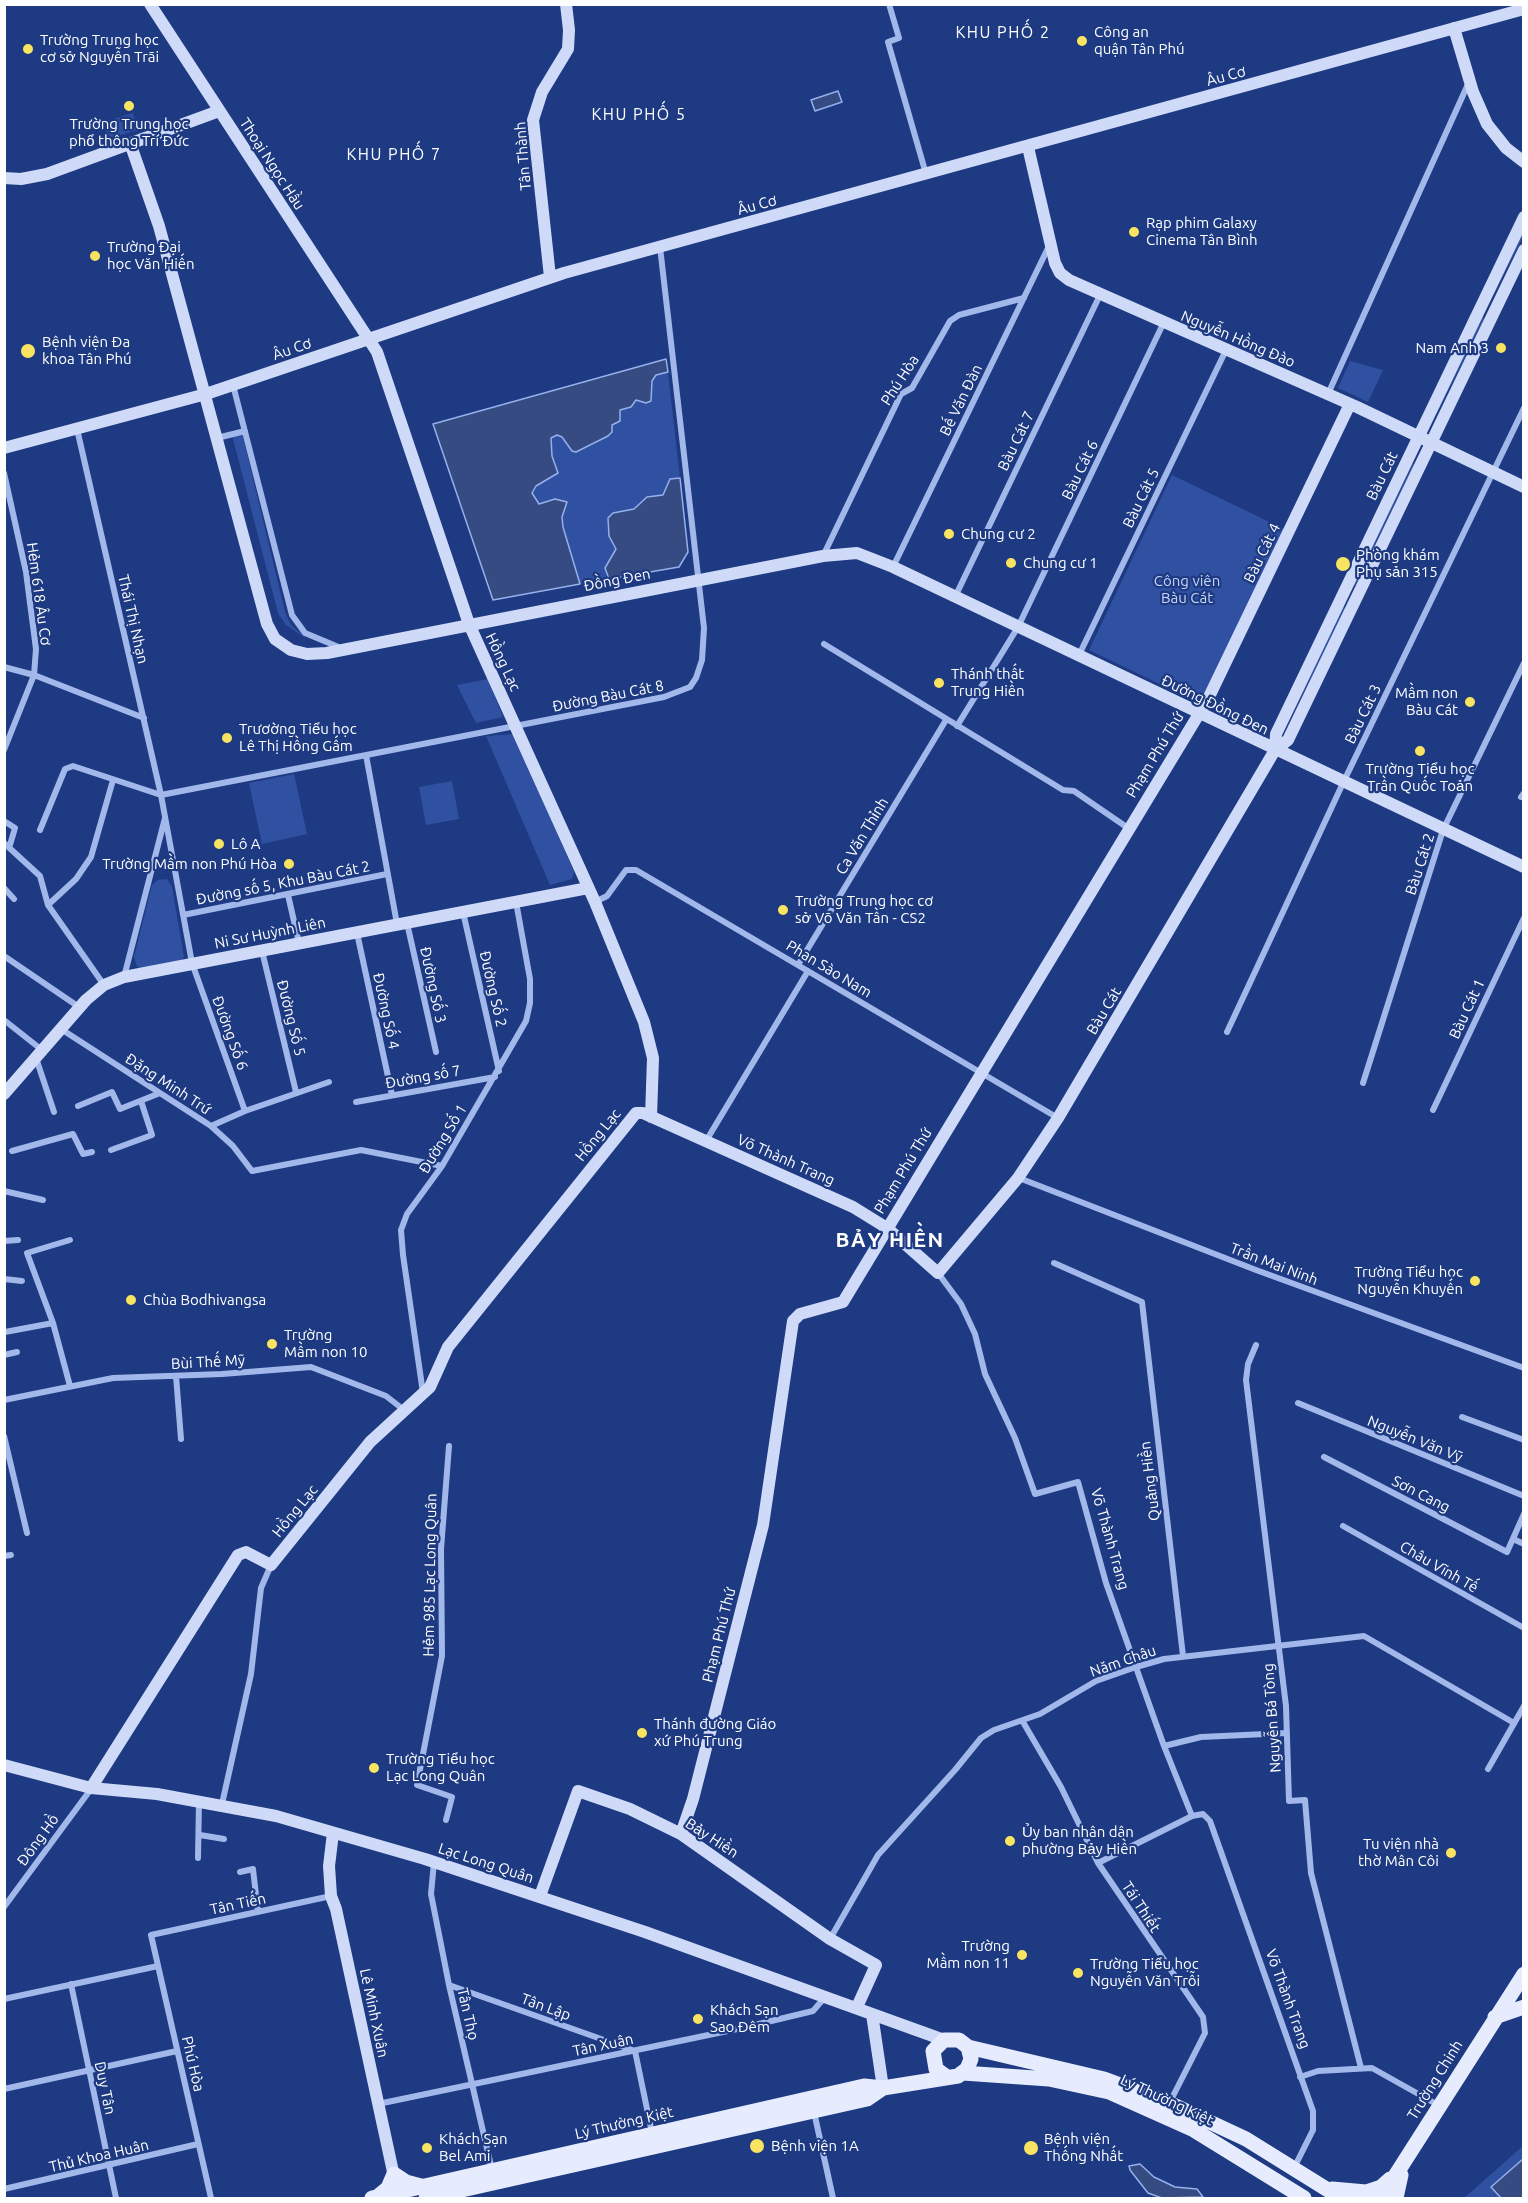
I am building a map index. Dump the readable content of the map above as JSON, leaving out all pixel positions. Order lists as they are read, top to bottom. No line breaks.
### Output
{"streets":{"main road":["Trường Chinh","Lý Thường Kiệt"],"street":["Âu Cơ","Tân Thành","Thoại Ngọc Hầu","Nguyễn Hồng Đào","Phú Hòa","Bế Văn Đàn","Bàu Cát 7","Bàu Cát 6","Bàu Cát","Bàu Cát 5","Bàu Cát 4","Đồng Đen","Hẻm 618 Âu Cơ","Thái Thị Nhạn","Hồng Lạc","Đường Bàu Cát 8","Đường Đồng Đen","Bàu Cát 3","Phạm Phú Thứ","Ca Văn Thỉnh","Bàu Cát 2","Đường số 5, Khu Bàu Cát 2","Ni Sư Huỳnh Liên","Phan Sào Nam","Đường Số 3","Đường Số 2","Bàu Cát 1","Đường Số 4","Đường Số 5","Đường Số 6","Đường số 7","Đặng Minh Trứ","Đường Số 1","Võ Thành Trang","Trần Mai Ninh","Bùi Thế Mỹ","Nguyễn Văn Vỹ","Quảng Hiền","Sơn Cang","Châu Vĩnh Tế","Hẻm 985 Lạc Long Quân","Năm Châu","Nguyễn Bá Tòng","Bảy Hiền","Đông Hồ","Lạc Long Quân","Tân Tiến","Tái Thiết","Tân Lập","Lê Minh Xuân","Tân Thọ","Tân Xuân","Duy Tân","Thủ Khoa Huân"]},"crossings":[["Âu Cơ","Tân Thành"],["Âu Cơ","Thoại Ngọc Hầu"],["Âu Cơ","Nguyễn Hồng Đào"],["Âu Cơ","Đồng Đen"],["Âu Cơ","Thái Thị Nhạn"],["Âu Cơ","Hồng Lạc"],["Âu Cơ","Đường Bàu Cát 8"],["Thoại Ngọc Hầu","Hồng Lạc"],["Nguyễn Hồng Đào","Bế Văn Đàn"],["Nguyễn Hồng Đào","Bàu Cát 7"],["Nguyễn Hồng Đào","Bàu Cát 6"],["Nguyễn Hồng Đào","Bàu Cát"],["Nguyễn Hồng Đào","Bàu Cát 5"],["Nguyễn Hồng Đào","Bàu Cát 4"],["Nguyễn Hồng Đào","Bàu Cát 3"],["Phú Hòa","Bế Văn Đàn"],["Phú Hòa","Đồng Đen"],["Phú Hòa","Tân Tiến"],["Phú Hòa","Thủ Khoa Huân"],["Bế Văn Đàn","Đồng Đen"],["Bế Văn Đàn","Đường Đồng Đen"],["Bàu Cát 7","Đường Đồng Đen"],["Bàu Cát 6","Đường Đồng Đen"],["Bàu Cát","Đường Đồng Đen"],["Bàu Cát","Phan Sào Nam"],["Bàu Cát","Võ Thành Trang"],["Bàu Cát","Trần Mai Ninh"],["Bàu Cát 5","Đường Đồng Đen"],["Bàu Cát 4","Đường Đồng Đen"],["Bàu Cát 4","Phạm Phú Thứ"],["Đồng Đen","Hồng Lạc"],["Đồng Đen","Đường Bàu Cát 8"],["Đồng Đen","Đường Đồng Đen"],["Thái Thị Nhạn","Đường Bàu Cát 8"],["Thái Thị Nhạn","Đường số 5, Khu Bàu Cát 2"],["Thái Thị Nhạn","Ni Sư Huỳnh Liên"],["Thái Thị Nhạn","Đường Số 6"],["Hồng Lạc","Đường Bàu Cát 8"],["Hồng Lạc","Ni Sư Huỳnh Liên"],["Hồng Lạc","Phan Sào Nam"],["Hồng Lạc","Đường Số 1"],["Hồng Lạc","Võ Thành Trang"],["Hồng Lạc","Bùi Thế Mỹ"],["Đường Bàu Cát 8","Đường Số 3"],["Đường Đồng Đen","Bàu Cát 3"],["Đường Đồng Đen","Phạm Phú Thứ"],["Đường Đồng Đen","Bàu Cát 2"],["Phạm Phú Thứ","Phan Sào Nam"],["Phạm Phú Thứ","Võ Thành Trang"],["Phạm Phú Thứ","Bảy Hiền"],["Ca Văn Thỉnh","Phan Sào Nam"],["Đường số 5, Khu Bàu Cát 2","Đường Số 3"],["Ni Sư Huỳnh Liên","Đường Số 3"],["Ni Sư Huỳnh Liên","Đường Số 2"],["Ni Sư Huỳnh Liên","Đường Số 4"],["Ni Sư Huỳnh Liên","Đường Số 5"],["Ni Sư Huỳnh Liên","Đường Số 6"],["Ni Sư Huỳnh Liên","Đặng Minh Trứ"],["Ni Sư Huỳnh Liên","Đường Số 1"],["Đường Số 2","Đường số 7"],["Đường Số 2","Đường Số 1"],["Đường Số 4","Đường số 7"],["Đường số 7","Đường Số 1"],["Đặng Minh Trứ","Đường Số 1"],["Võ Thành Trang","Năm Châu"],["Võ Thành Trang","Lý Thường Kiệt"],["Quảng Hiền","Năm Châu"],["Năm Châu","Nguyễn Bá Tòng"],["Năm Châu","Bảy Hiền"],["Năm Châu","Tái Thiết"],["Bảy Hiền","Lạc Long Quân"],["Đông Hồ","Lạc Long Quân"],["Lạc Long Quân","Lê Minh Xuân"],["Lạc Long Quân","Tân Thọ"],["Lạc Long Quân","Tân Xuân"],["Lạc Long Quân","Lý Thường Kiệt"],["Tân Tiến","Lê Minh Xuân"],["Tái Thiết","Lý Thường Kiệt"],["Tân Lập","Tân Thọ"],["Tân Lập","Tân Xuân"],["Lê Minh Xuân","Tân Xuân"],["Lê Minh Xuân","Lý Thường Kiệt"],["Tân Thọ","Tân Xuân"],["Tân Thọ","Lý Thường Kiệt"],["Duy Tân","Thủ Khoa Huân"]],"districts":["KHU PHỐ 2","KHU PHỐ 5","KHU PHỐ 7","BẢY HIỀN"],"parks":["Công viên Bàu Cát"],"places":["Công an quận Tân Phú","Trường Trung học cơ sở Nguyễn Trãi","Trường Trung học phổ thông Trí Đức","Rạp phim Galaxy Cinema Tân Bình","Trường Đại học Văn Hiến","Nam Anh 3","Bệnh viện Đa khoa Tân Phú","Chung cư 2","Chung cư 1","Phòng khám Phụ sản 315","Thánh thất Trung Hiền","Mầm non Bàu Cát","Trươờng Tiểu học Lê Thị Hồng Gấm","Trường Tiểu học Trần Quốc Toản","Lô A","Trường Mầm non Phú Hòa","Trường Trung học cơ sở Võ Văn Tần - CS2","Trường Tiểu học Nguyễn Khuyến","Chùa Bodhivangsa","Trường Mầm non 10","Thánh đường Giáo xứ Phú Trung","Trường Tiểu học Lạc Long Quân","Ủy ban nhân dân phường Bảy Hiền","Tu viện nhà thờ Mân Côi","Trường Mầm non 11","Trường Tiểu học Nguyễn Văn Trỗi","Khách Sạn Sao Đêm","Bệnh viện 1A","Khách Sạn Bel Ami","Bệnh viện Thống Nhất"]}
